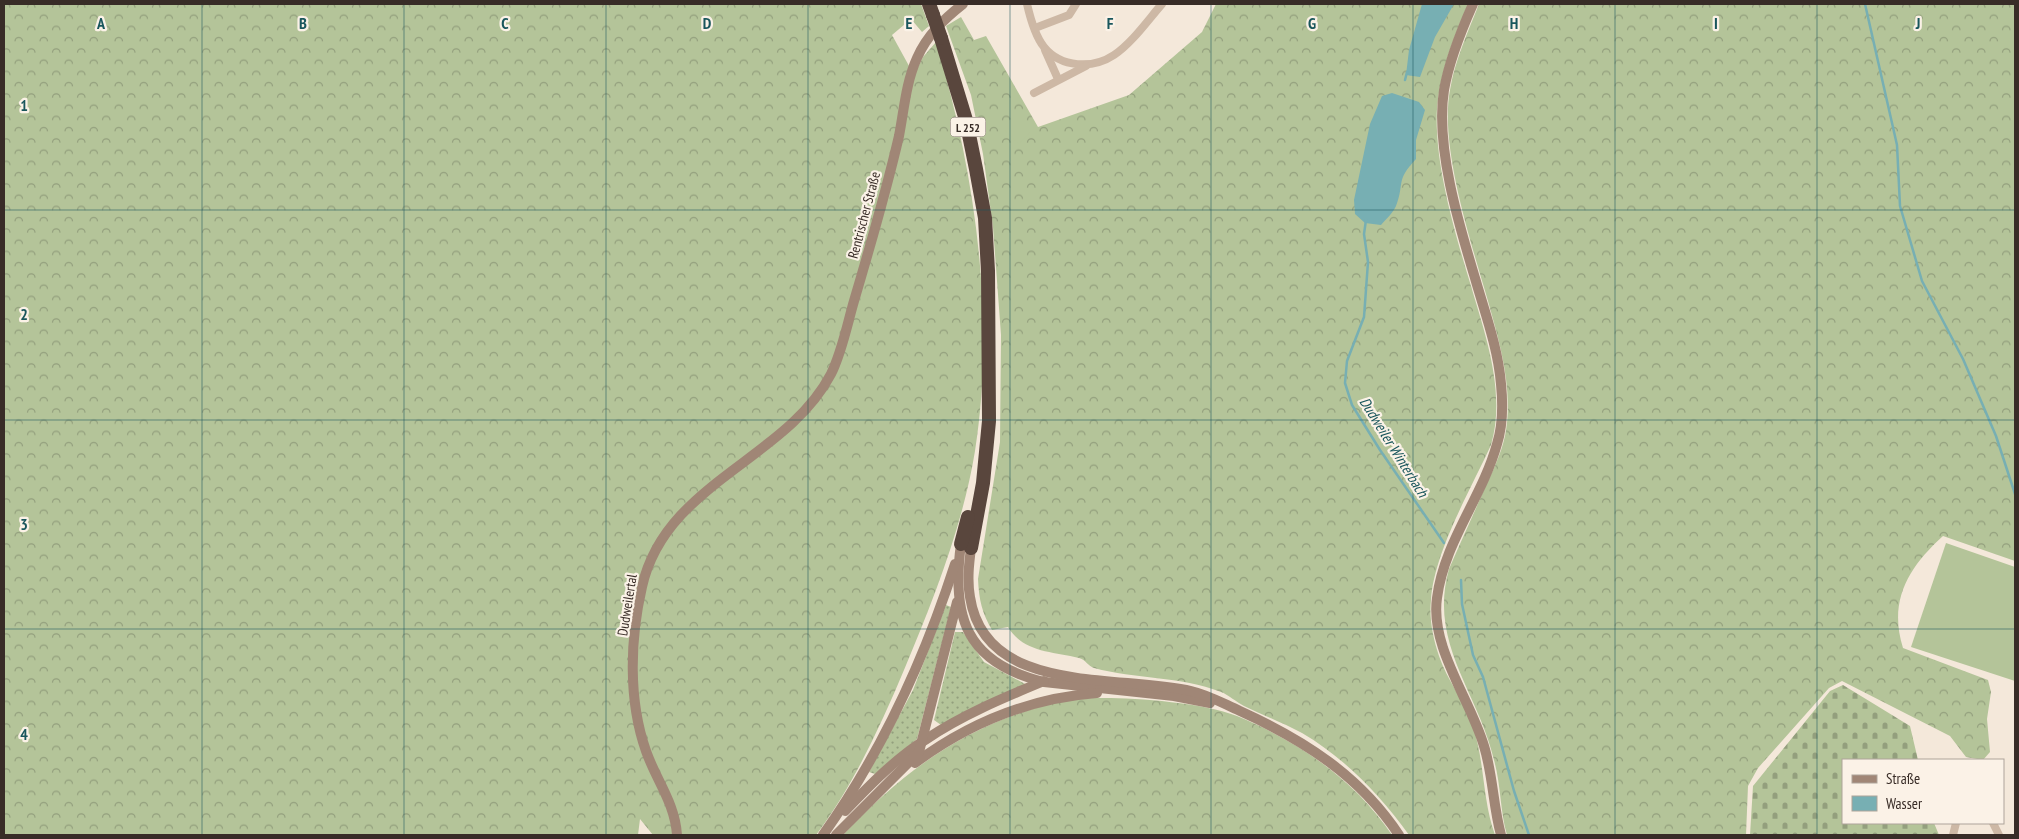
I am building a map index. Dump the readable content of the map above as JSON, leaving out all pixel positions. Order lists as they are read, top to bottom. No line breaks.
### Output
{"streets":{"highway":["L 252"],"main road":["Rentrischer Straße","Dudweilertal"]},"crossings":[["Rentrischer Straße","Dudweilertal"]],"water":["Dudweiler Winterbach"],"legend":["Straße","Wasser"],"grid":{"columns":["A","B","C","D","E","F","G","H","I","J"],"rows":["1","2","3","4"]}}
